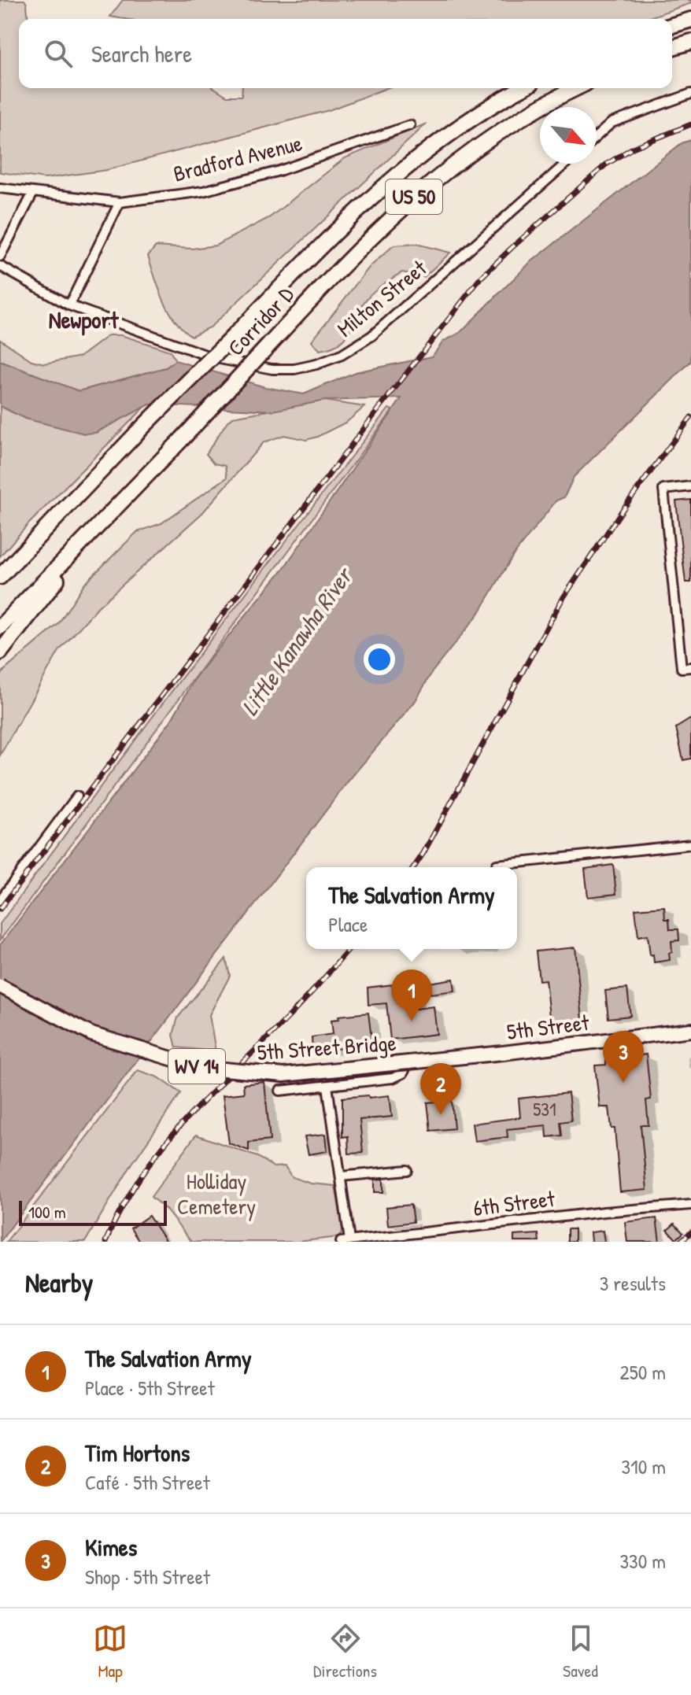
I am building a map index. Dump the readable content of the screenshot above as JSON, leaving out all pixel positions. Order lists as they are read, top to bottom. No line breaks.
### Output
{"streets":{"highway":["US 50","Corridor D"],"main road":["5th Street","5th Street Bridge","WV 14"],"street":["Bradford Avenue","Milton Street","6th Street"]},"crossings":[["5th Street","5th Street Bridge"]],"districts":["Newport"],"water":["Little Kanawha River"],"parks":["Holliday Cemetery"],"house_numbers":["531"],"scale_bar":"100 m","north":"bottom right","page":{"search":"Search here","popup":["The Salvation Army","Place"],"pins":["1","3","2"],"scale":"100 m","heading":["Nearby","3 results"],"list":[{"mark":"1","name":"The Salvation Army","note":"Place · 5th Street","value":"250 m"},{"mark":"2","name":"Tim Hortons","note":"Café · 5th Street","value":"310 m"},{"mark":"3","name":"Kimes","note":"Shop · 5th Street","value":"330 m"}],"nav":["Map","Directions","Saved"]}}
